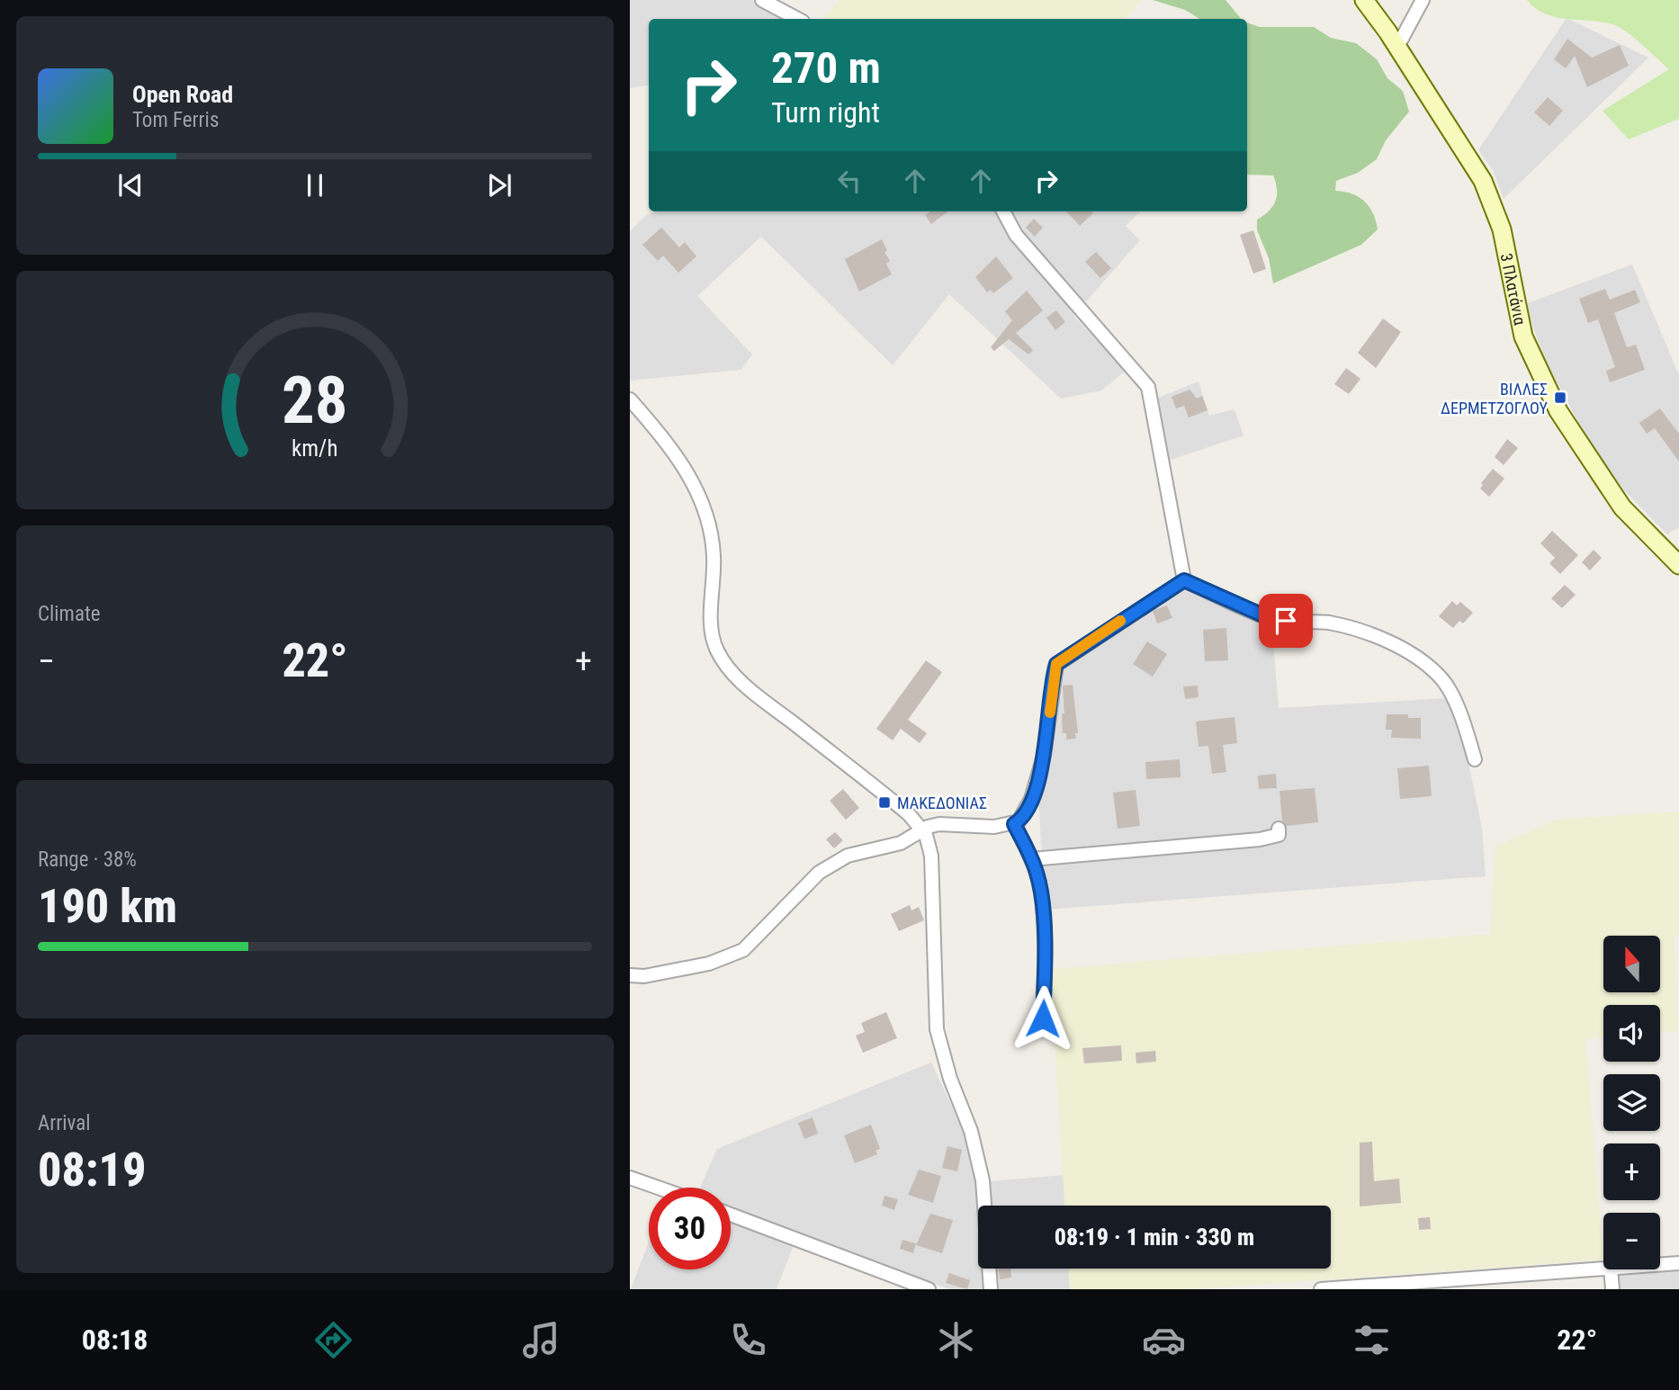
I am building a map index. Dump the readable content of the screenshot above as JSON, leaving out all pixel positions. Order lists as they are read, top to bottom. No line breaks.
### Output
{"streets":{"street":["3 Πλατάνια"]},"places":{"transit":["ΒΙΛΛΕΣ ΔΕΡΜΕΤΖΟΓΛΟΥ","ΜΑΚΕΔΟΝΙΑΣ"]},"north":"top","page":{"turn":["270 m","Turn right"],"song":["Open Road","Tom Ferris"],"tile":["Climate",["Range · 38%","190 km"],["Arrival","08:19"]],"heat":["−","22°","+"],"map_buttons":["+","−"],"limit":"30","trip":"08:19 · 1 min · 330 m","tabs":["08:18","22°"],"gauge":["28","km/h"]}}
